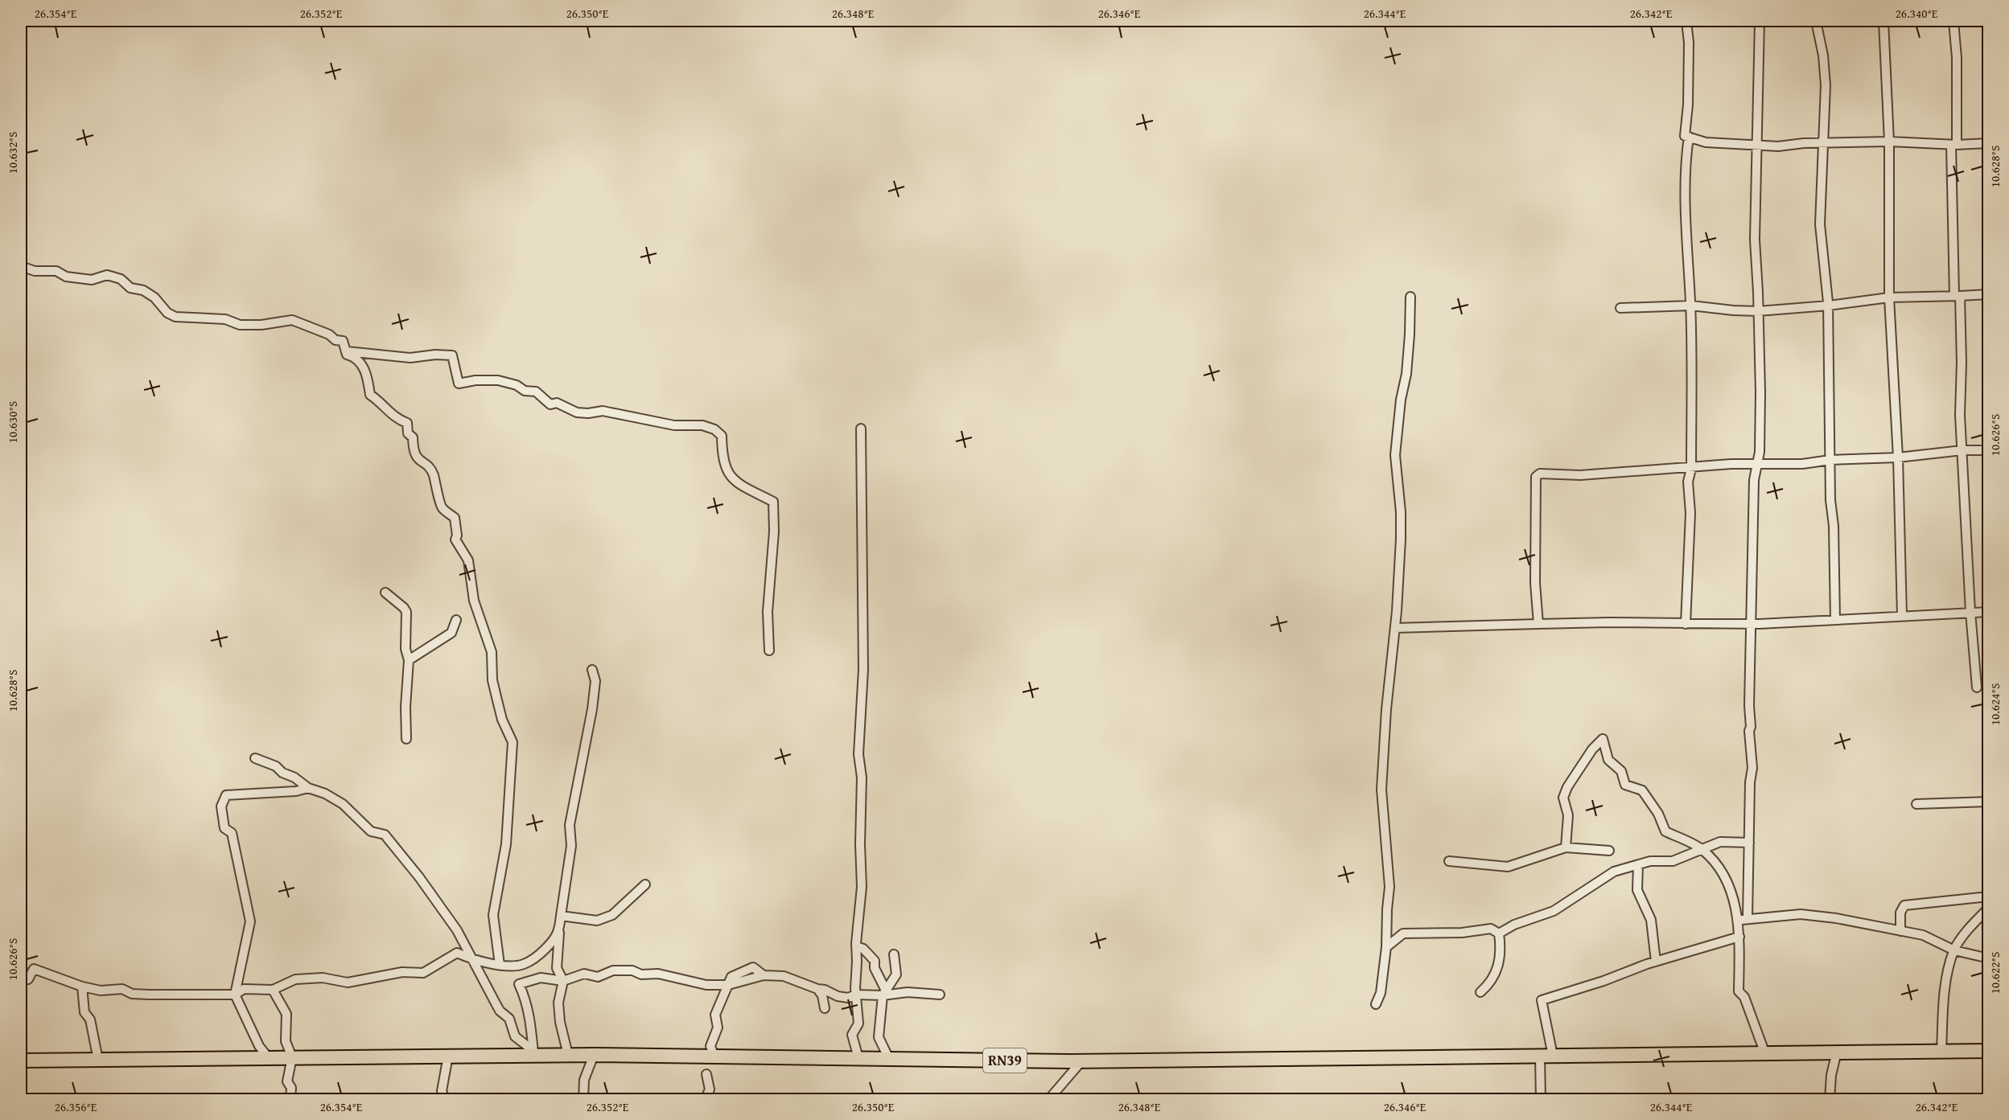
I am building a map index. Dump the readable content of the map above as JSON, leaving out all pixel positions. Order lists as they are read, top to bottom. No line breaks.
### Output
{"streets":{"highway":["RN39"]},"coordinates":["26.354°E","26.352°E","26.350°E","26.348°E","26.346°E","26.344°E","26.342°E","26.340°E","10.632°S","10.628°S","10.630°S","10.626°S","10.624°S","10.622°S","26.356°E"]}
